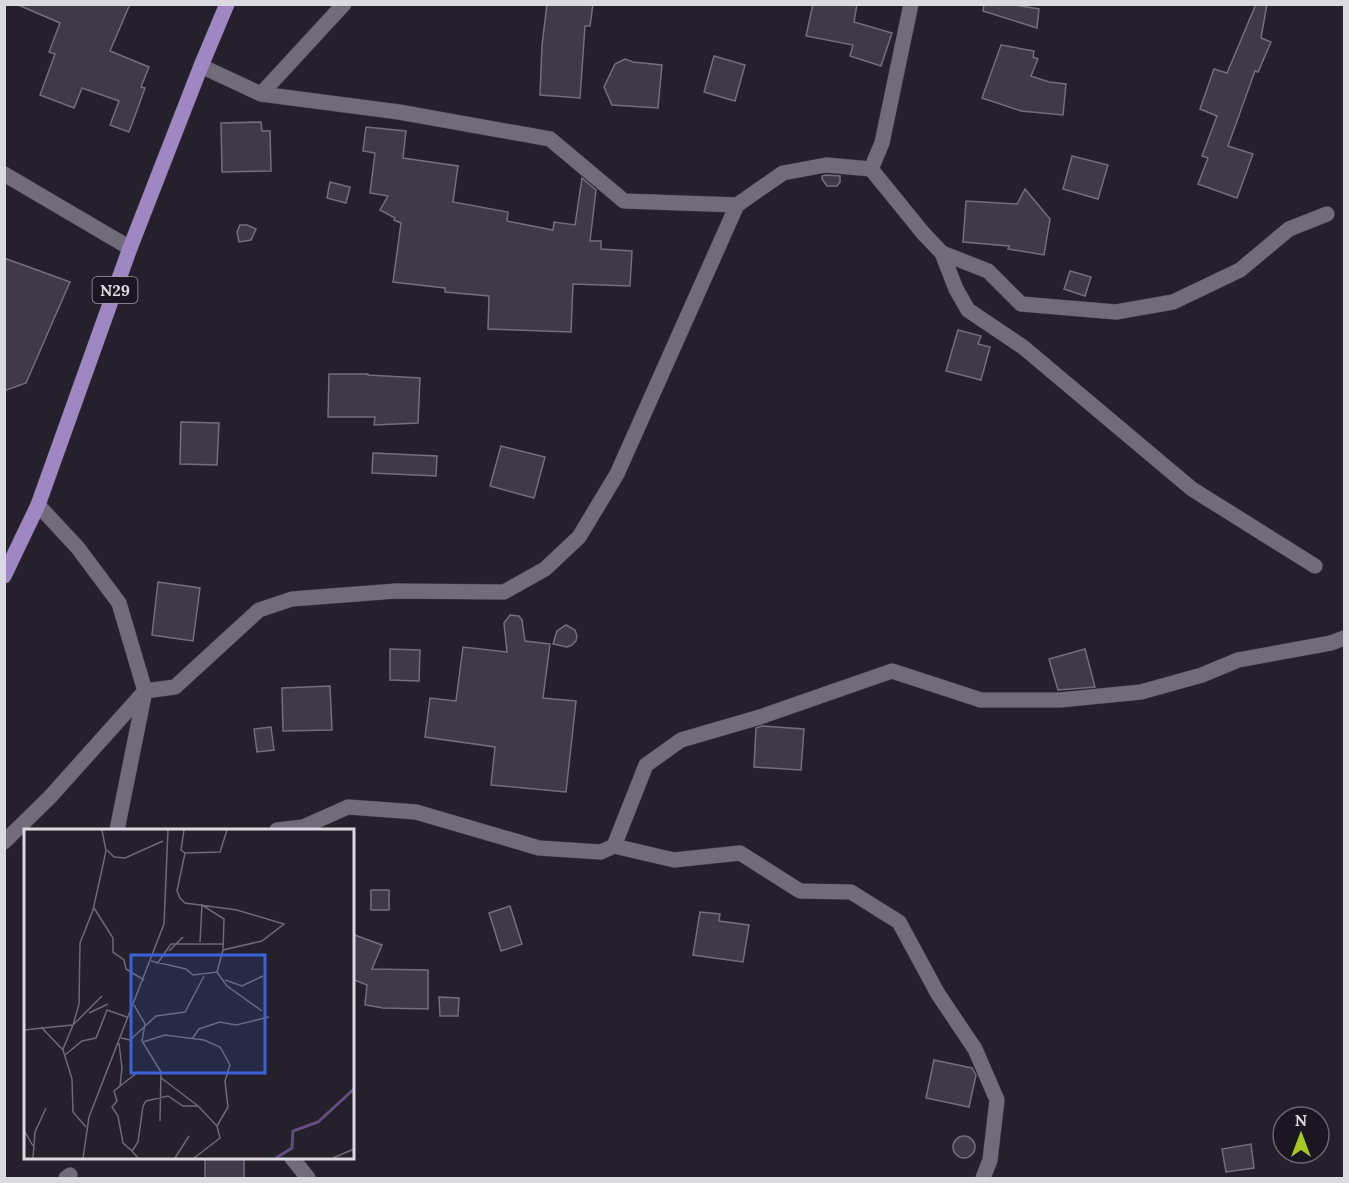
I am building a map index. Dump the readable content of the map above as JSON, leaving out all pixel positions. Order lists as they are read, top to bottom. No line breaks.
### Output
{"streets":{"main road":["N29"]},"north":"top"}
